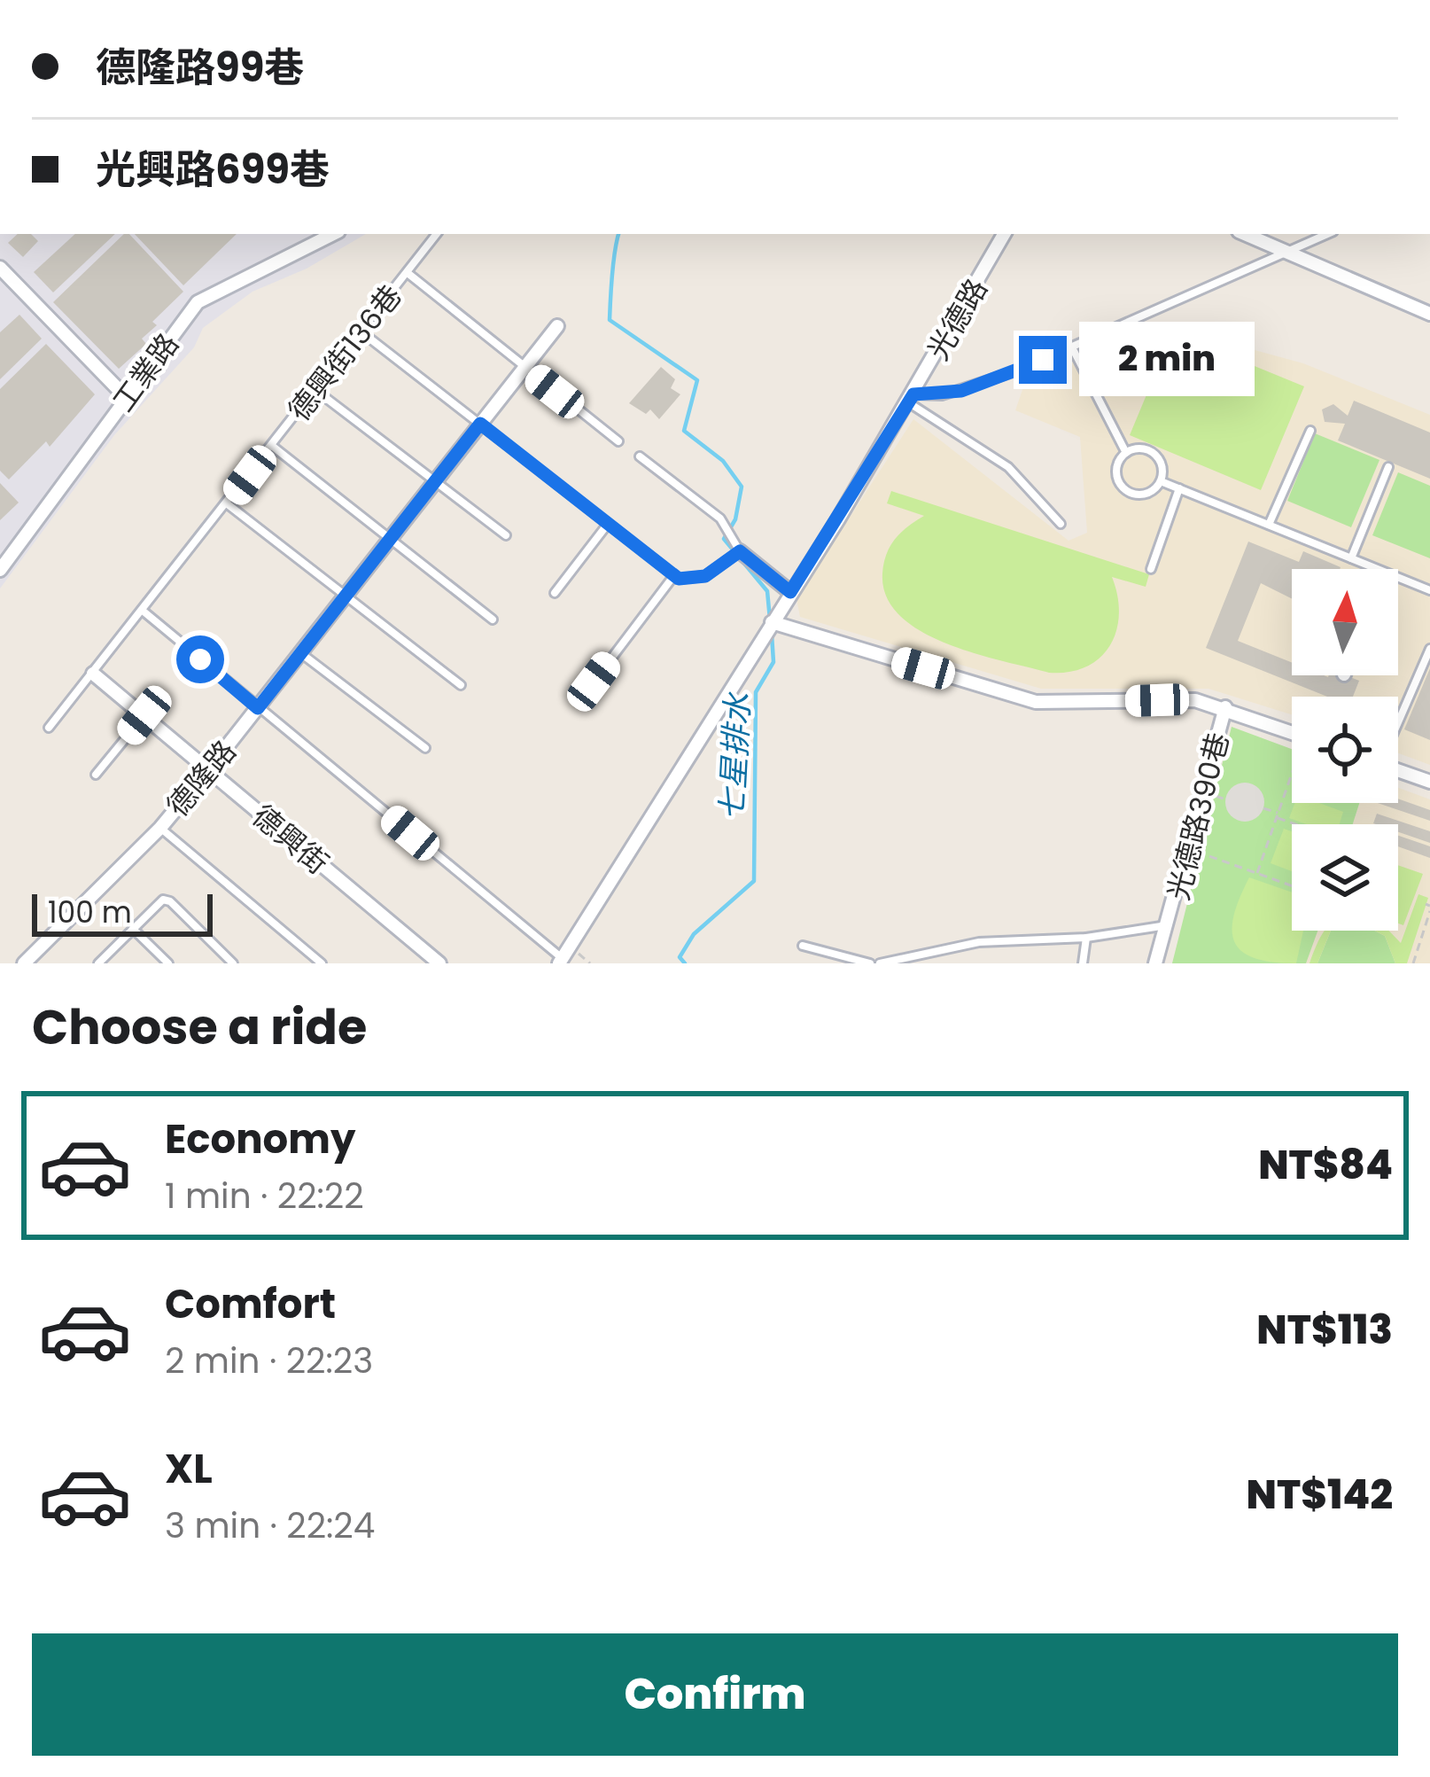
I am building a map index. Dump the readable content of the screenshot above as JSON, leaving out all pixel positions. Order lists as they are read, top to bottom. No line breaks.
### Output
{"streets":{"street":["光德路","工業路","德隆路","光德路390巷","德興街"],"lane":["德興街136巷"]},"crossings":[["德興街136巷","德興街"],["德隆路","德興街"]],"water":["七星排水"],"scale_bar":"100 m","north":"top","page":{"banner":["德隆路99巷","光興路699巷"],"bubble":"2 min","scale":"100 m","heading":"Choose a ride","list":[{"name":"Economy","note":"1 min · 22:22","value":"NT$84"},{"name":"Comfort","note":"2 min · 22:23","value":"NT$113"},{"name":"XL","note":"3 min · 22:24","value":"NT$142"}],"buttons":"Confirm"}}
